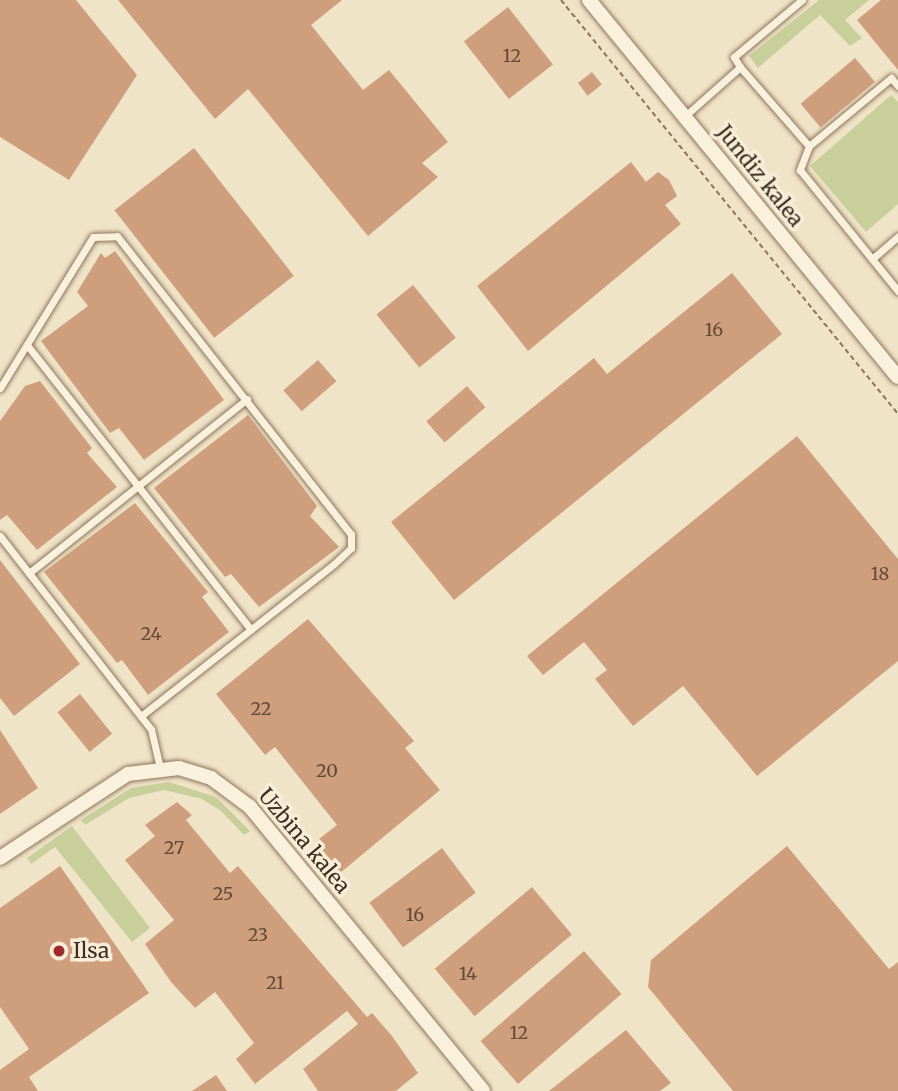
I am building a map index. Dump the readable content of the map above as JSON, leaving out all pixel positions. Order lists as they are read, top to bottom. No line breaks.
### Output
{"streets":{"street":["Jundiz kalea","Uzbina kalea"]},"places":["Ilsa"],"house_numbers":["12","16","18","24","22","20","27","25","16","23","14","21","12"]}
